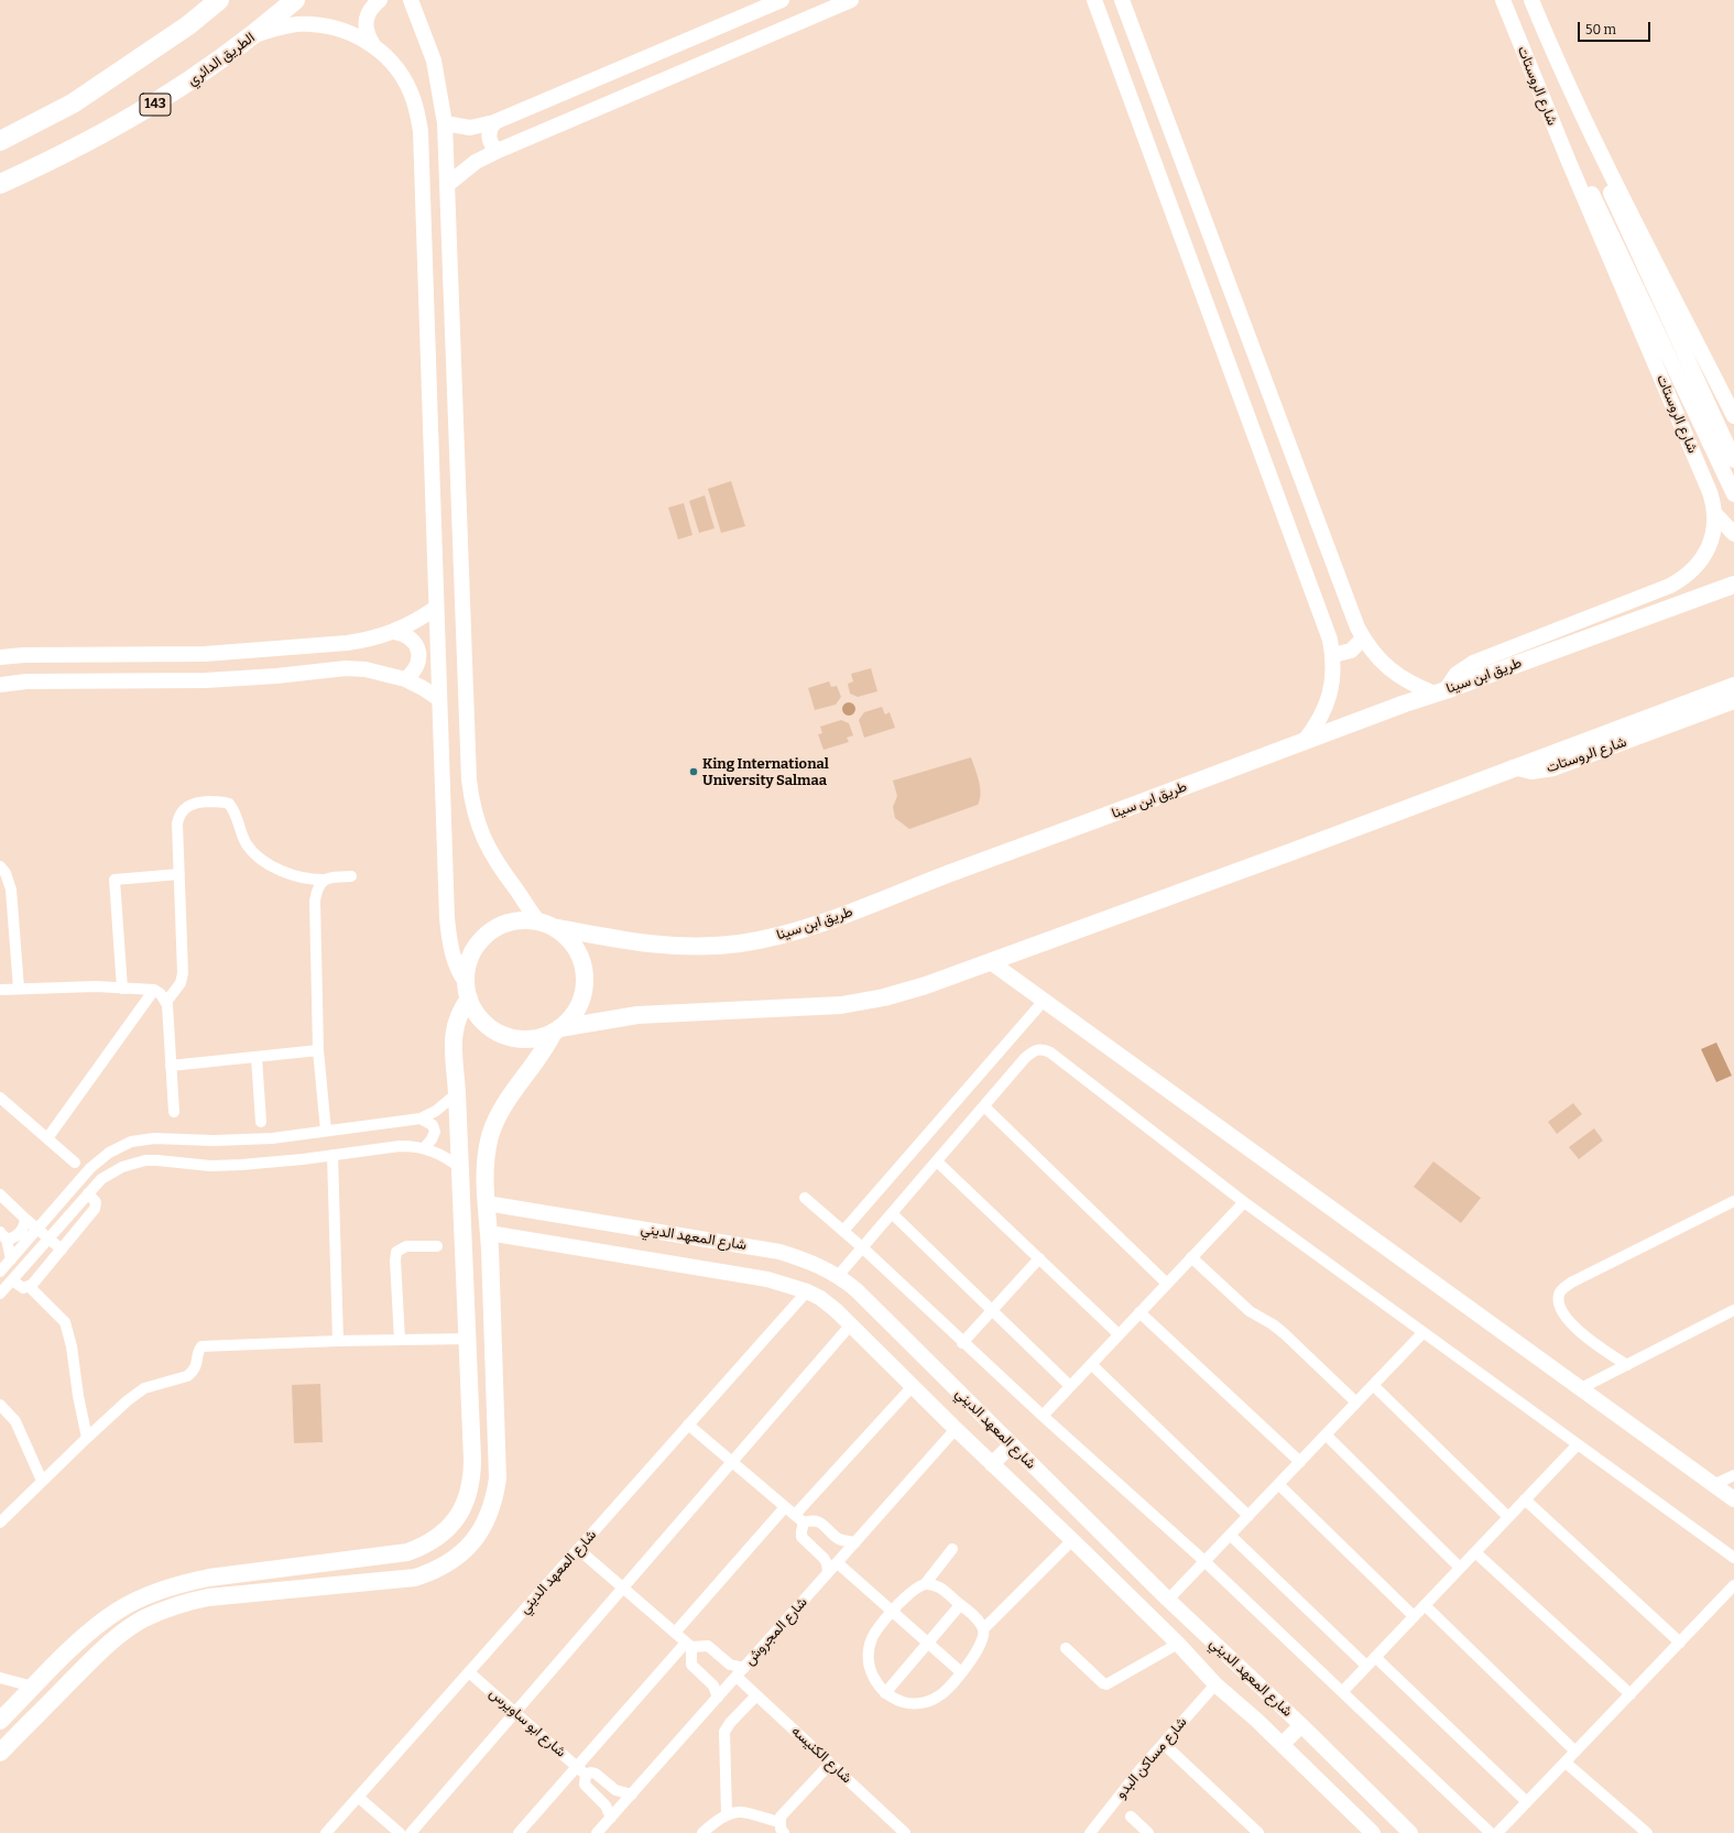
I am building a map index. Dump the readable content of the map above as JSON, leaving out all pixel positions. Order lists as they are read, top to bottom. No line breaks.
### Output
{"streets":{"highway":["الطريق الدائري","143"],"main road":["طريق ابن سينا"],"street":["شارع الروستات","شارع المعهد الديني","شارع المجروش","شارع ابو ساويرس","شارع الكنيسه","شارع مساكن البدو"]},"crossings":[["شارع الروستات","طريق ابن سينا"],["شارع المعهد الديني","شارع المجروش"],["شارع المعهد الديني","شارع ابو ساويرس"],["شارع المعهد الديني","شارع مساكن البدو"],["شارع المجروش","شارع ابو ساويرس"],["شارع المجروش","شارع الكنيسه"]],"places":["King International University Salmaa"],"scale_bar":"50 m"}
